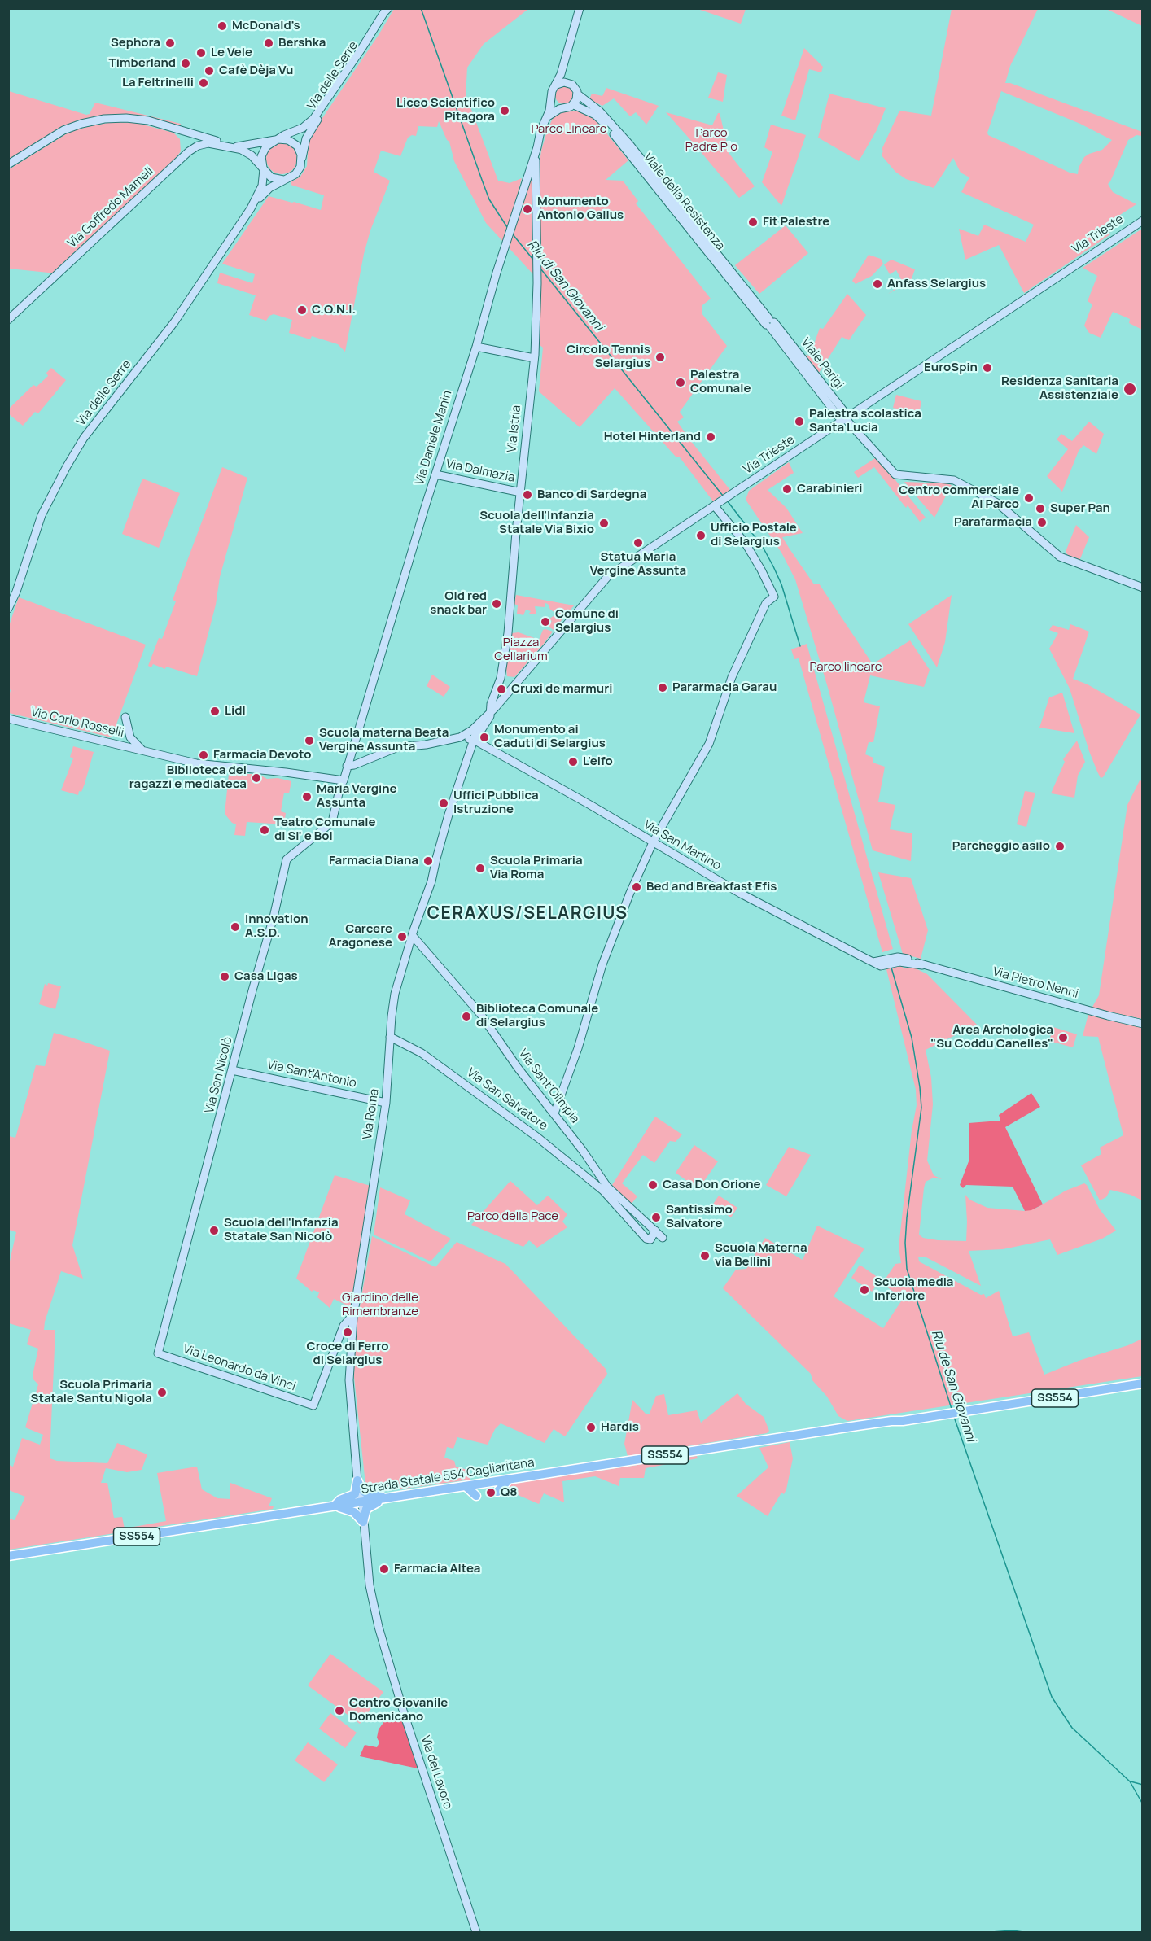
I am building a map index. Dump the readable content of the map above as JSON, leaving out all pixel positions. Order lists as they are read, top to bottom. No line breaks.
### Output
{"streets":{"main road":["SS554","Strada Statale 554 Cagliaritana"],"street":["Via delle Serre","Viale della Resistenza","Via Goffredo Mameli","Via Trieste","Viale Parigi","Via Istria","Via Daniele Manin","Via Dalmazia","Via Carlo Rosselli","Via San Martino","Via Pietro Nenni","Via Sant'Antonio","Via San Nicolò","Via Sant'Olimpia","Via San Salvatore","Via Roma","Via Leonardo da Vinci","Via del Lavoro"]},"crossings":[["Viale della Resistenza","Viale Parigi"],["Viale della Resistenza","Via Daniele Manin"],["Via Trieste","Viale Parigi"],["Via Trieste","Via Istria"],["Via Istria","Via Daniele Manin"],["Via Istria","Via Dalmazia"],["Via Daniele Manin","Via Dalmazia"],["Via Daniele Manin","Via Carlo Rosselli"],["Via Daniele Manin","Via San Nicolò"],["Via San Martino","Via Pietro Nenni"],["Via San Martino","Via Roma"],["Via Sant'Antonio","Via San Nicolò"],["Via Sant'Antonio","Via Roma"],["Via San Nicolò","Via Leonardo da Vinci"],["Via Sant'Olimpia","Via San Salvatore"],["Via Sant'Olimpia","Via Roma"],["Via San Salvatore","Via Roma"],["Via Roma","Strada Statale 554 Cagliaritana"],["Via Roma","Via del Lavoro"],["Strada Statale 554 Cagliaritana","Via del Lavoro"]],"districts":["CERAXUS/SELARGIUS"],"water":["Riu di San Giovanni","Riu de San Giovanni"],"parks":["Parco Lineare","Parco Padre Pio","Piazza Cellarium","Parco lineare","Parco della Pace","Giardino delle Rimembranze"],"places":["McDonald's","Sephora","Bershka","Le Vele","Timberland","Cafè Dèja Vu","La Feltrinelli","Liceo Scientifico Pitagora","Monumento Antonio Gallus","Fit Palestre","Anfass Selargius","C.O.N.I.","Circolo Tennis Selargius","EuroSpin","Palestra Comunale","Residenza Sanitaria Assistenziale","Palestra scolastica Santa Lucia","Hotel Hinterland","Carabinieri","Banco di Sardegna","Centro commerciale Al Parco","Super Pan","Parafarmacia","Scuola dell'Infanzia Statale Via Bixio","Ufficio Postale di Selargius","Statua Maria Vergine Assunta","Old red snack bar","Comune di Selargius","Pararmacia Garau","Cruxi de marmuri","Lidl","Monumento ai Caduti di Selargius","Scuola materna Beata Vergine Assunta","Farmacia Devoto","L'elfo","Biblioteca dei ragazzi e mediateca","Maria Vergine Assunta","Uffici Pubblica Istruzione","Teatro Comunale di Si' e Boi","Parcheggio asilo","Farmacia Diana","Scuola Primaria Via Roma","Bed and Breakfast Efis","Innovation A.S.D.","Carcere Aragonese","Casa Ligas","Biblioteca Comunale di Selargius","Area Archologica \"Su Coddu Canelles\"","Casa Don Orione","Santissimo Salvatore","Scuola dell'Infanzia Statale San Nicolò","Scuola Materna via Bellini","Scuola media inferiore","Croce di Ferro di Selargius","Scuola Primaria Statale Santu Nigola","Hardis","Q8","Farmacia Altea","Centro Giovanile Domenicano"]}
